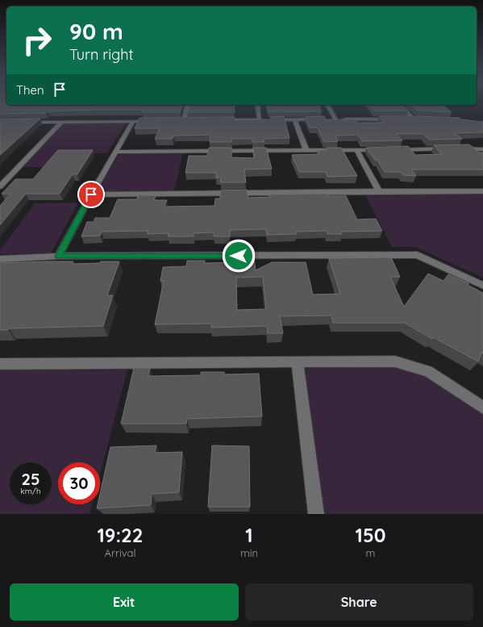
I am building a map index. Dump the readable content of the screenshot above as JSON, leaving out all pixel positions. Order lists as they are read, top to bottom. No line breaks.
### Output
{"page":{"turn":["90 m","Turn right"],"then":"Then","speed":"25 km/h","limit":"30","eta":["19:22","Arrival","1","min","150","m"],"buttons":["Exit","Share"]}}
